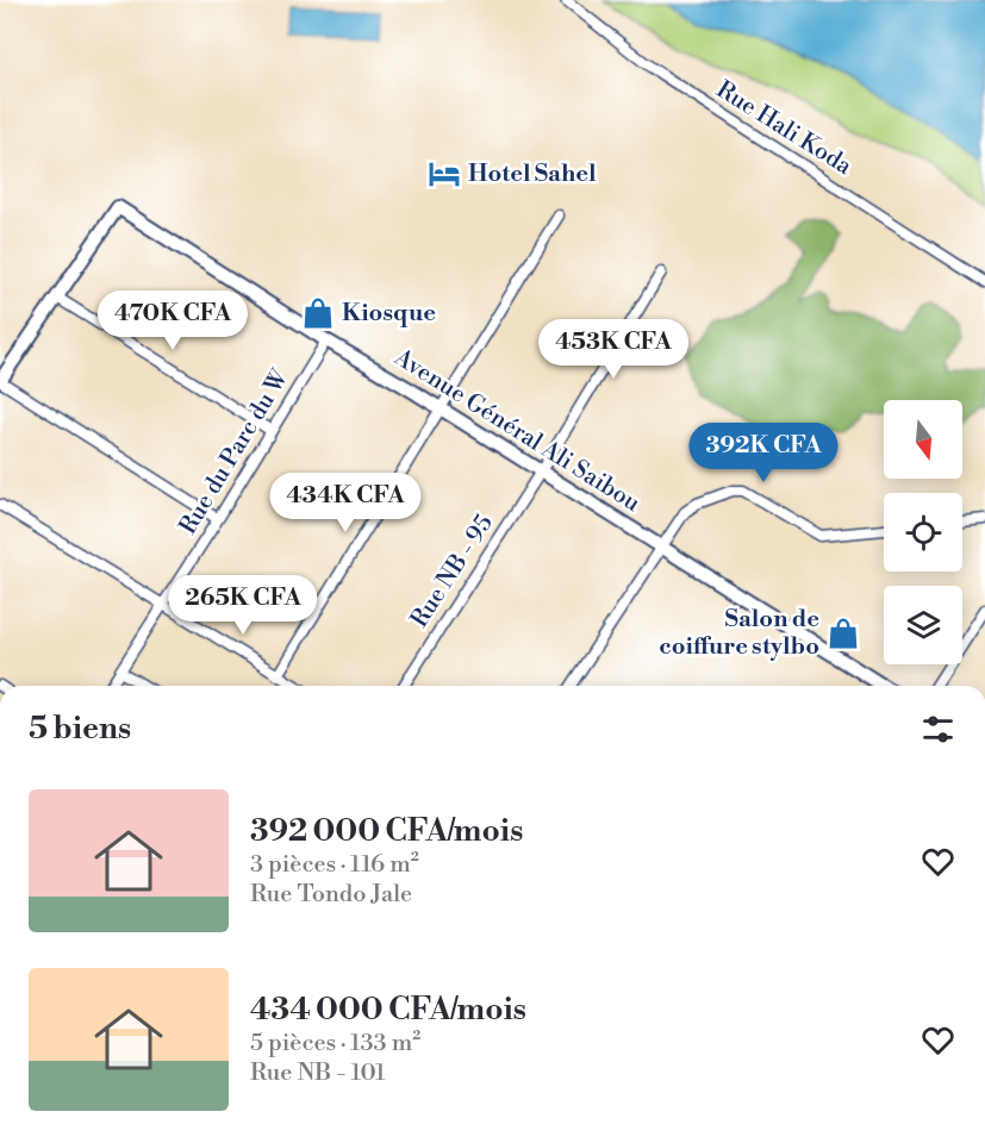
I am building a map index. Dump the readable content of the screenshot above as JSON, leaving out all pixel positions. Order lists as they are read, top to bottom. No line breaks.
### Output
{"streets":{"street":["Rue Hali Koda","Avenue Général Ali Saibou","Rue du Parc du W","Rue NB - 95"]},"crossings":[["Avenue Général Ali Saibou","Rue du Parc du W"],["Avenue Général Ali Saibou","Rue NB - 95"]],"places":{"hotel":["Hotel Sahel"],"shop":["Kiosque","Salon de coiffure stylbo"]},"north":"bottom","page":{"price":["470K CFA","453K CFA","392K CFA","434K CFA","265K CFA"],"heading":"5 biens","list":[{"name":"392 000 CFA/mois","note":"3 pièces · 116 m² · Rue Tondo Jale"},{"name":"434 000 CFA/mois","note":"5 pièces · 133 m² · Rue NB - 101"}]}}
